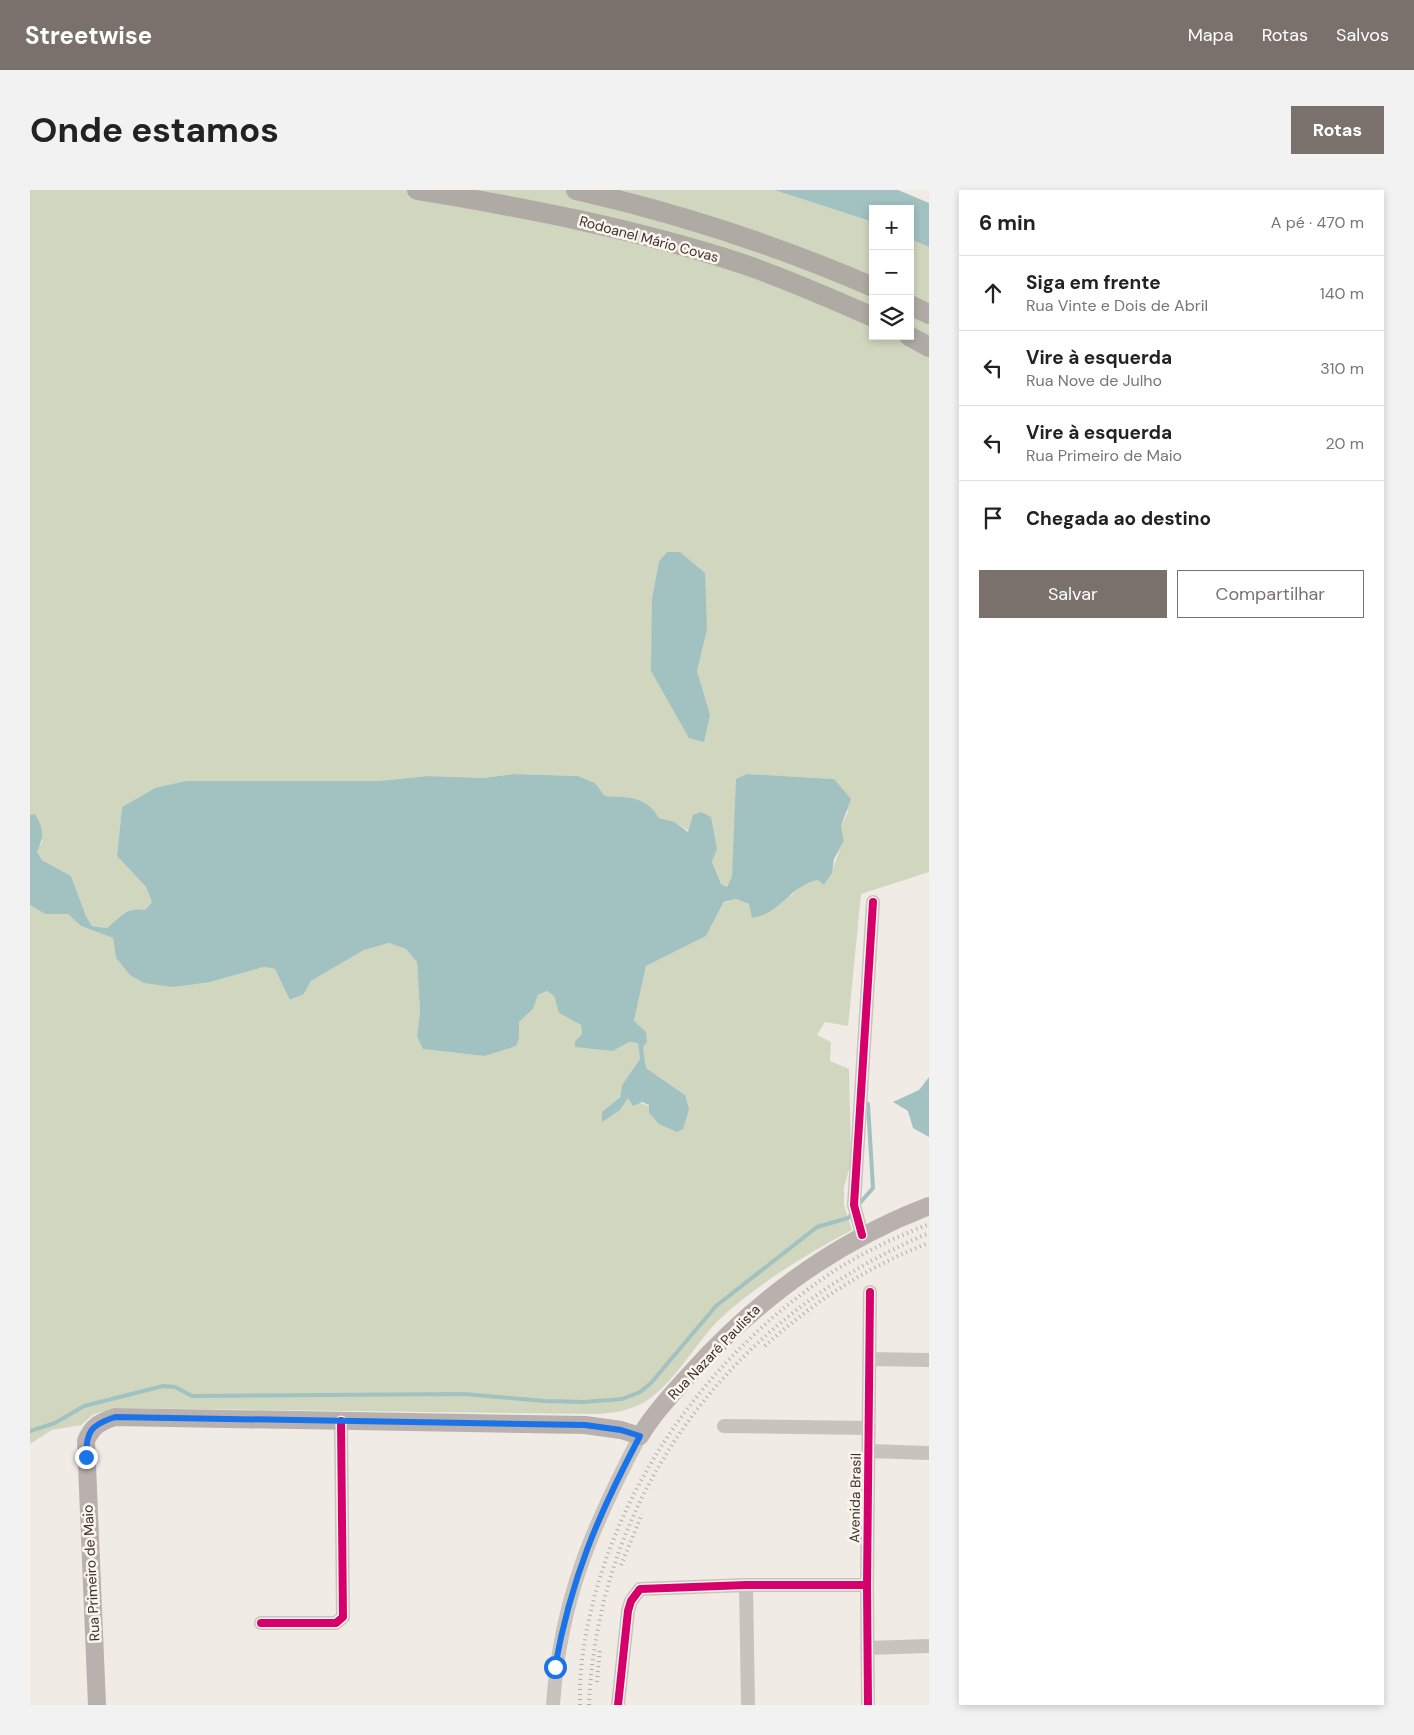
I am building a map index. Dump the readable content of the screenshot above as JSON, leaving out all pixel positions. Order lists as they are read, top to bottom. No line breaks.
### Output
{"streets":{"highway":["Rodoanel Mário Covas"],"main road":["Rua Nazaré Paulista","Rua Primeiro de Maio"],"street":["Avenida Brasil"]},"page":{"header":"Streetwise","nav":["Mapa","Rotas","Salvos"],"buttons":["Rotas",["Salvar","Compartilhar"]],"title":"Onde estamos","heading":["6 min","A pé · 470 m"],"map_buttons":["+","−"],"list":[["Siga em frente","Rua Vinte e Dois de Abril","140 m"],["Vire à esquerda","Rua Nove de Julho","310 m"],["Vire à esquerda","Rua Primeiro de Maio","20 m"],"Chegada ao destino"]}}
